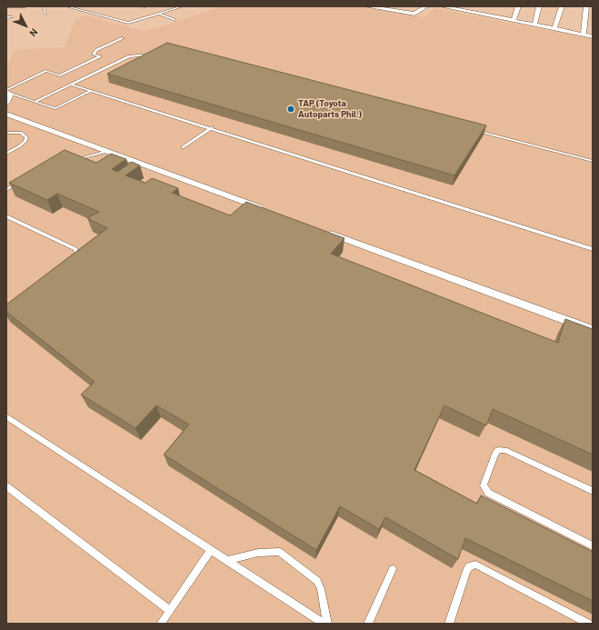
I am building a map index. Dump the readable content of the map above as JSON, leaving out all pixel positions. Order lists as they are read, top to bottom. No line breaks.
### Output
{"places":["TAP (Toyota Autoparts Phil.)"],"north":"bottom right"}
